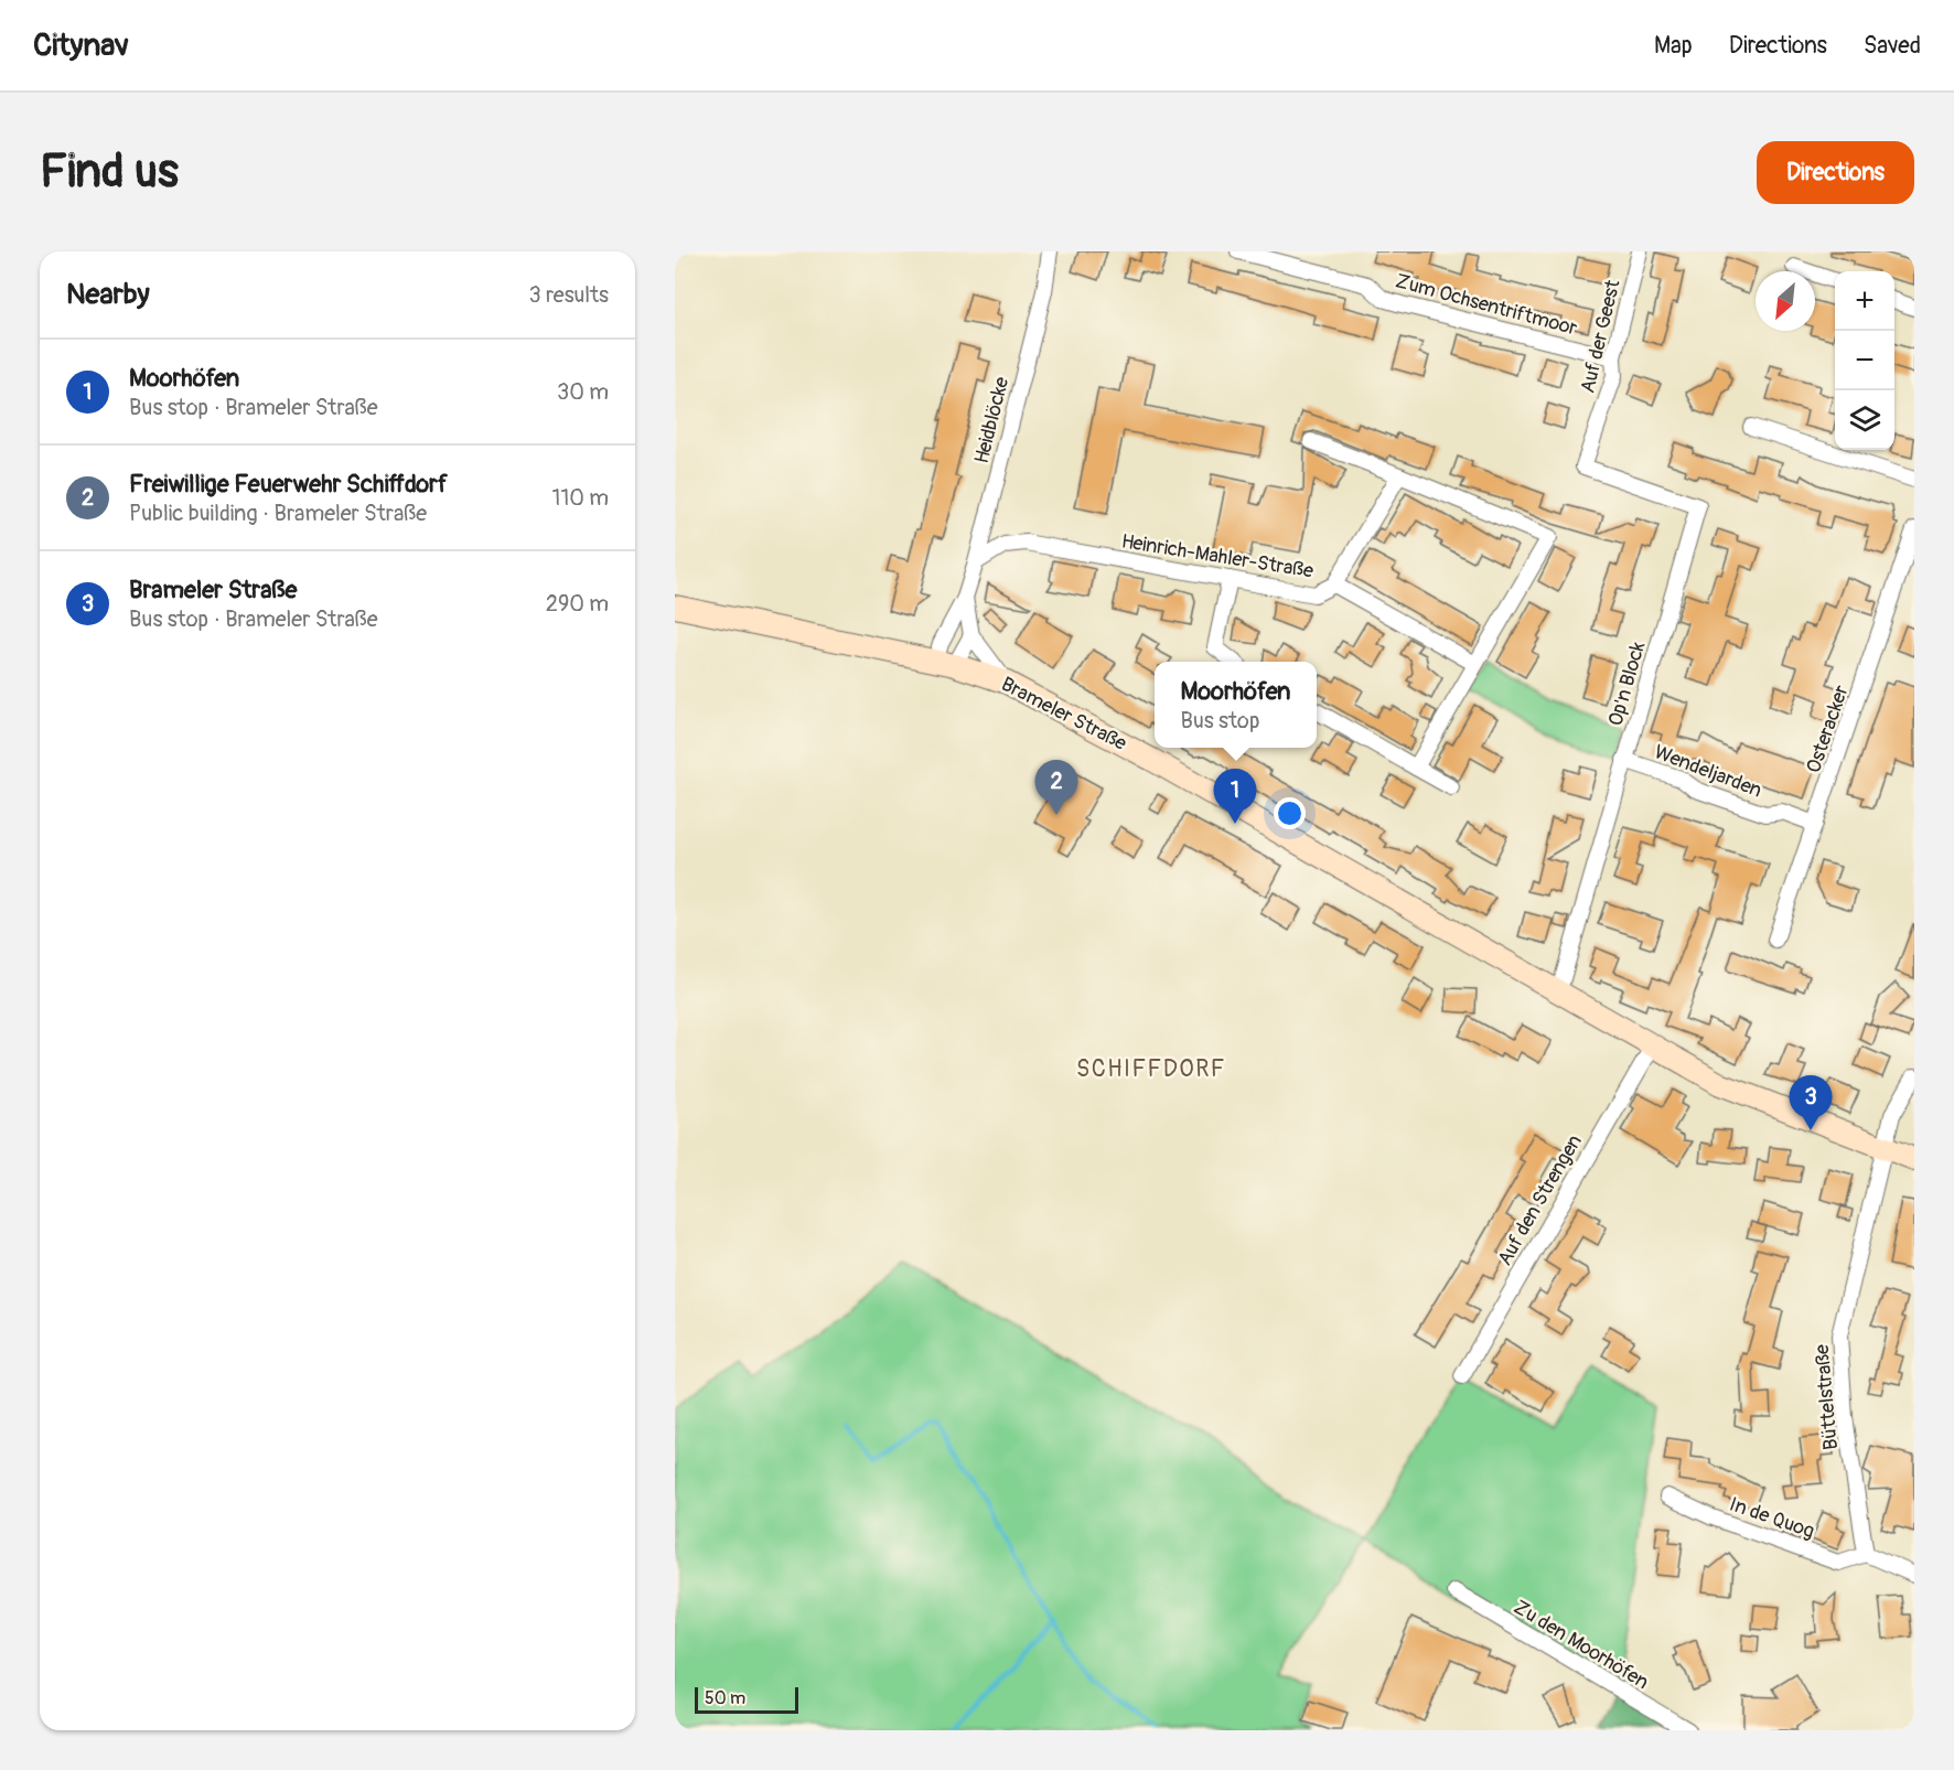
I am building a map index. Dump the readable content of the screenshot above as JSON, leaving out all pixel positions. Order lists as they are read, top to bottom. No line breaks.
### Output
{"streets":{"street":["Zum Ochsentriftmoor","Auf der Geest","Heidblöcke","Heinrich-Mahler-Straße","Op'n Block","Brameler Straße","Osteracker","Wendeljarden","Auf den Strengen","Büttelstraße","In de Quog","Zu den Moorhöfen"]},"crossings":[["Zum Ochsentriftmoor","Auf der Geest"],["Auf der Geest","Op'n Block"],["Heidblöcke","Heinrich-Mahler-Straße"],["Heidblöcke","Brameler Straße"],["Op'n Block","Brameler Straße"],["Op'n Block","Wendeljarden"],["Brameler Straße","Auf den Strengen"],["Brameler Straße","Büttelstraße"],["Osteracker","Wendeljarden"],["Büttelstraße","In de Quog"]],"districts":["SCHIFFDORF"],"scale_bar":"50 m","north":"bottom left","page":{"header":"Citynav","nav":["Map","Directions","Saved"],"buttons":"Directions","title":"Find us","heading":["Nearby","3 results"],"map_buttons":["+","−"],"list":[{"mark":"1","name":"Moorhöfen","note":"Bus stop · Brameler Straße","value":"30 m"},{"mark":"2","name":"Freiwillige Feuerwehr Schiffdorf","note":"Public building · Brameler Straße","value":"110 m"},{"mark":"3","name":"Brameler Straße","note":"Bus stop · Brameler Straße","value":"290 m"}],"popup":["Moorhöfen","Bus stop"],"pins":["2","1","3"],"scale":"50 m"}}
